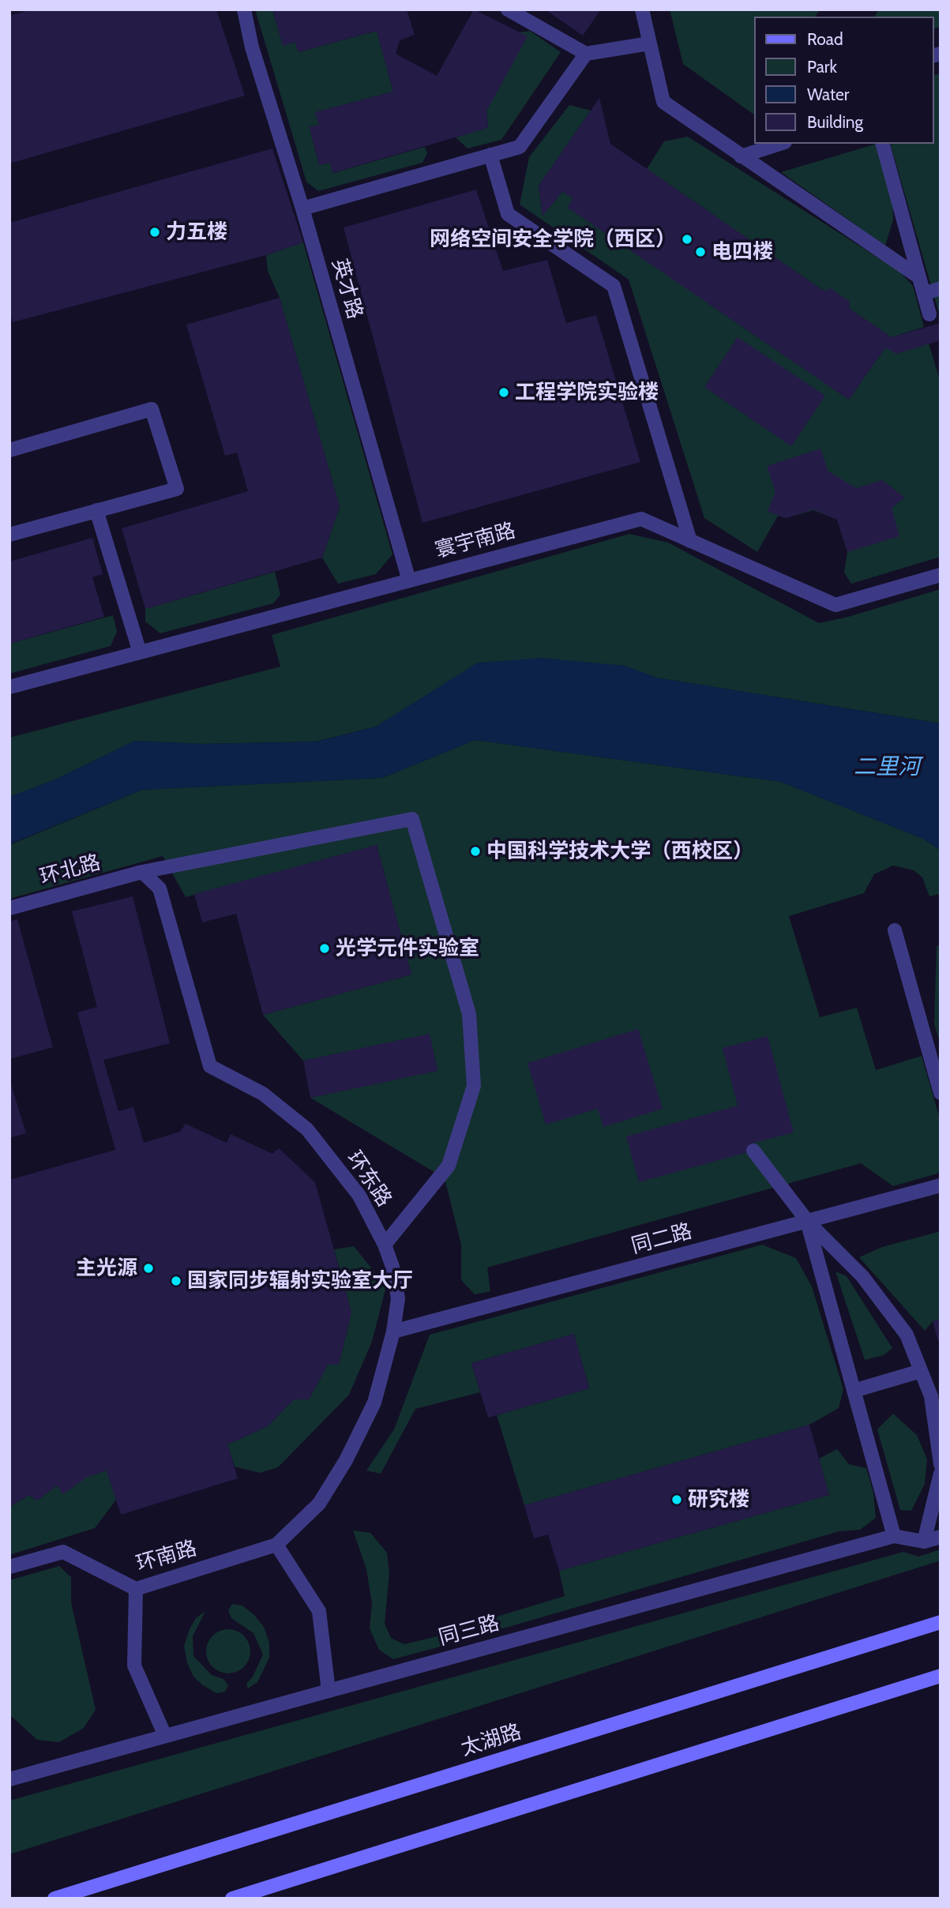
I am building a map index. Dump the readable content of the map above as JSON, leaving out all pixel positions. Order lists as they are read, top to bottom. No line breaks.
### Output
{"streets":{"main road":["太湖路"],"street":["英才路","寰宇南路","环北路","环东路","同二路","环南路","同三路"]},"crossings":[["英才路","寰宇南路"],["环北路","环东路"],["环东路","同二路"],["环东路","环南路"]],"water":["二里河"],"places":["力五楼","网络空间安全学院（西区）","电四楼","工程学院实验楼","中国科学技术大学（西校区）","光学元件实验室","主光源","国家同步辐射实验室大厅","研究楼"],"legend":["Road","Park","Water","Building"]}
